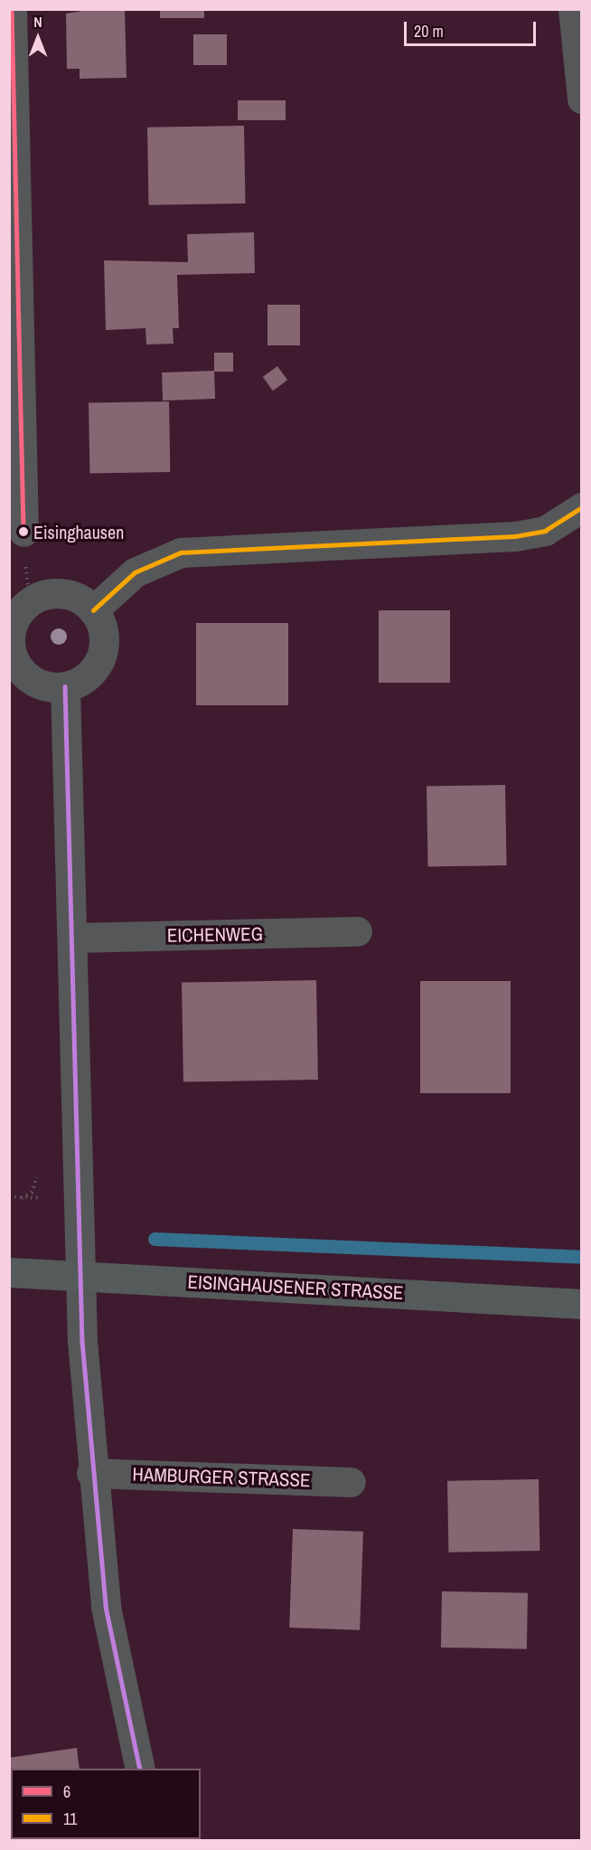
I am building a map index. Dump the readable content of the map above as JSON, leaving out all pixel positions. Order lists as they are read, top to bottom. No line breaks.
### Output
{"streets":{"street":["EICHENWEG","EISINGHAUSENER STRASSE","HAMBURGER STRASSE"]},"places":["Eisinghausen"],"lines":["transit line 6","transit line 11"],"legend":["6","11"],"scale_bar":"20 m","north":"top"}
